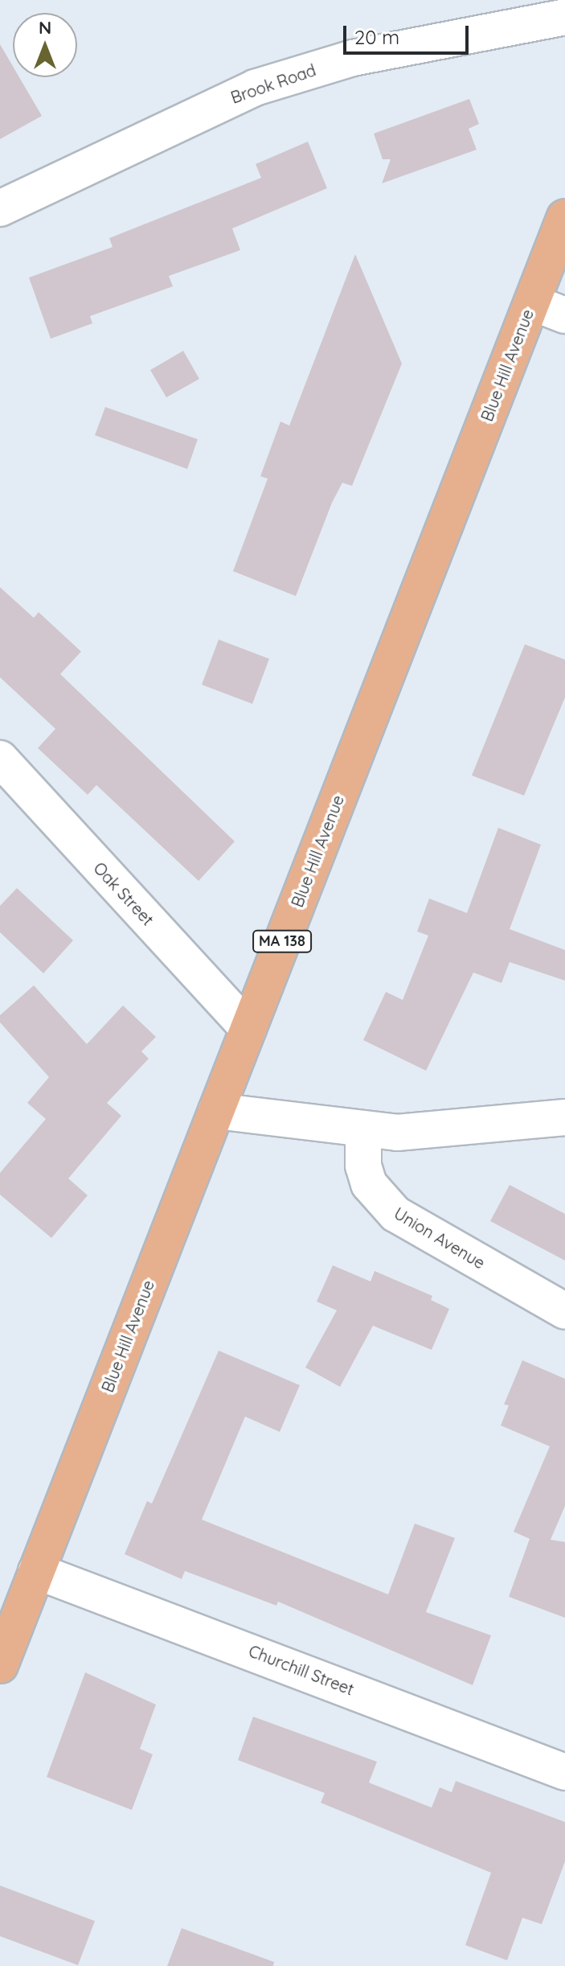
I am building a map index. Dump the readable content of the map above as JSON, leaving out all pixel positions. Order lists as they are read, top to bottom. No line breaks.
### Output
{"streets":{"highway":["Blue Hill Avenue","MA 138"],"street":["Brook Road","Oak Street","Union Avenue","Churchill Street"]},"crossings":[["Blue Hill Avenue","Oak Street"],["Blue Hill Avenue","Churchill Street"]],"scale_bar":"20 m","north":"top"}
